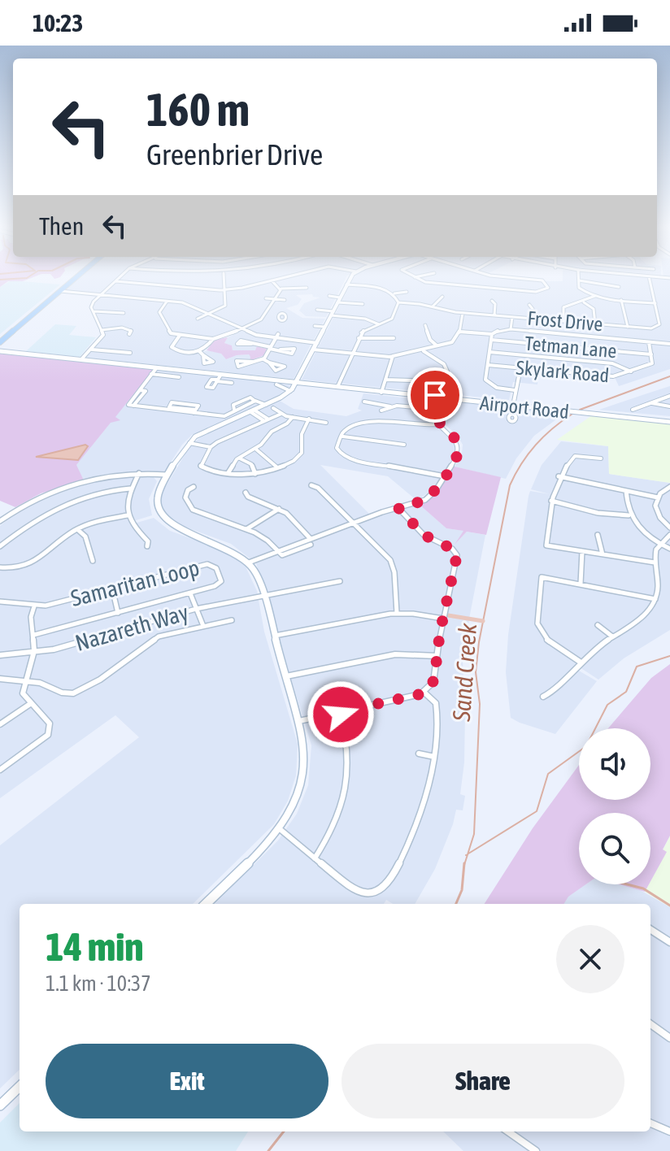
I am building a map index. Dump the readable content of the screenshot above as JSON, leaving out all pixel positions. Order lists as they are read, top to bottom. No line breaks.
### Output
{"streets":{"main road":["Airport Road"],"street":["Frost Drive","Tetman Lane","Skylark Road","Samaritan Loop","Nazareth Way"]},"crossings":[["Tetman Lane","Skylark Road"]],"water":["Sand Creek"],"page":{"status":"10:23","turn":["160 m","Greenbrier Drive"],"then":"Then","heading":["14 min","1.1 km · 10:37"],"buttons":["Exit","Share"]}}
